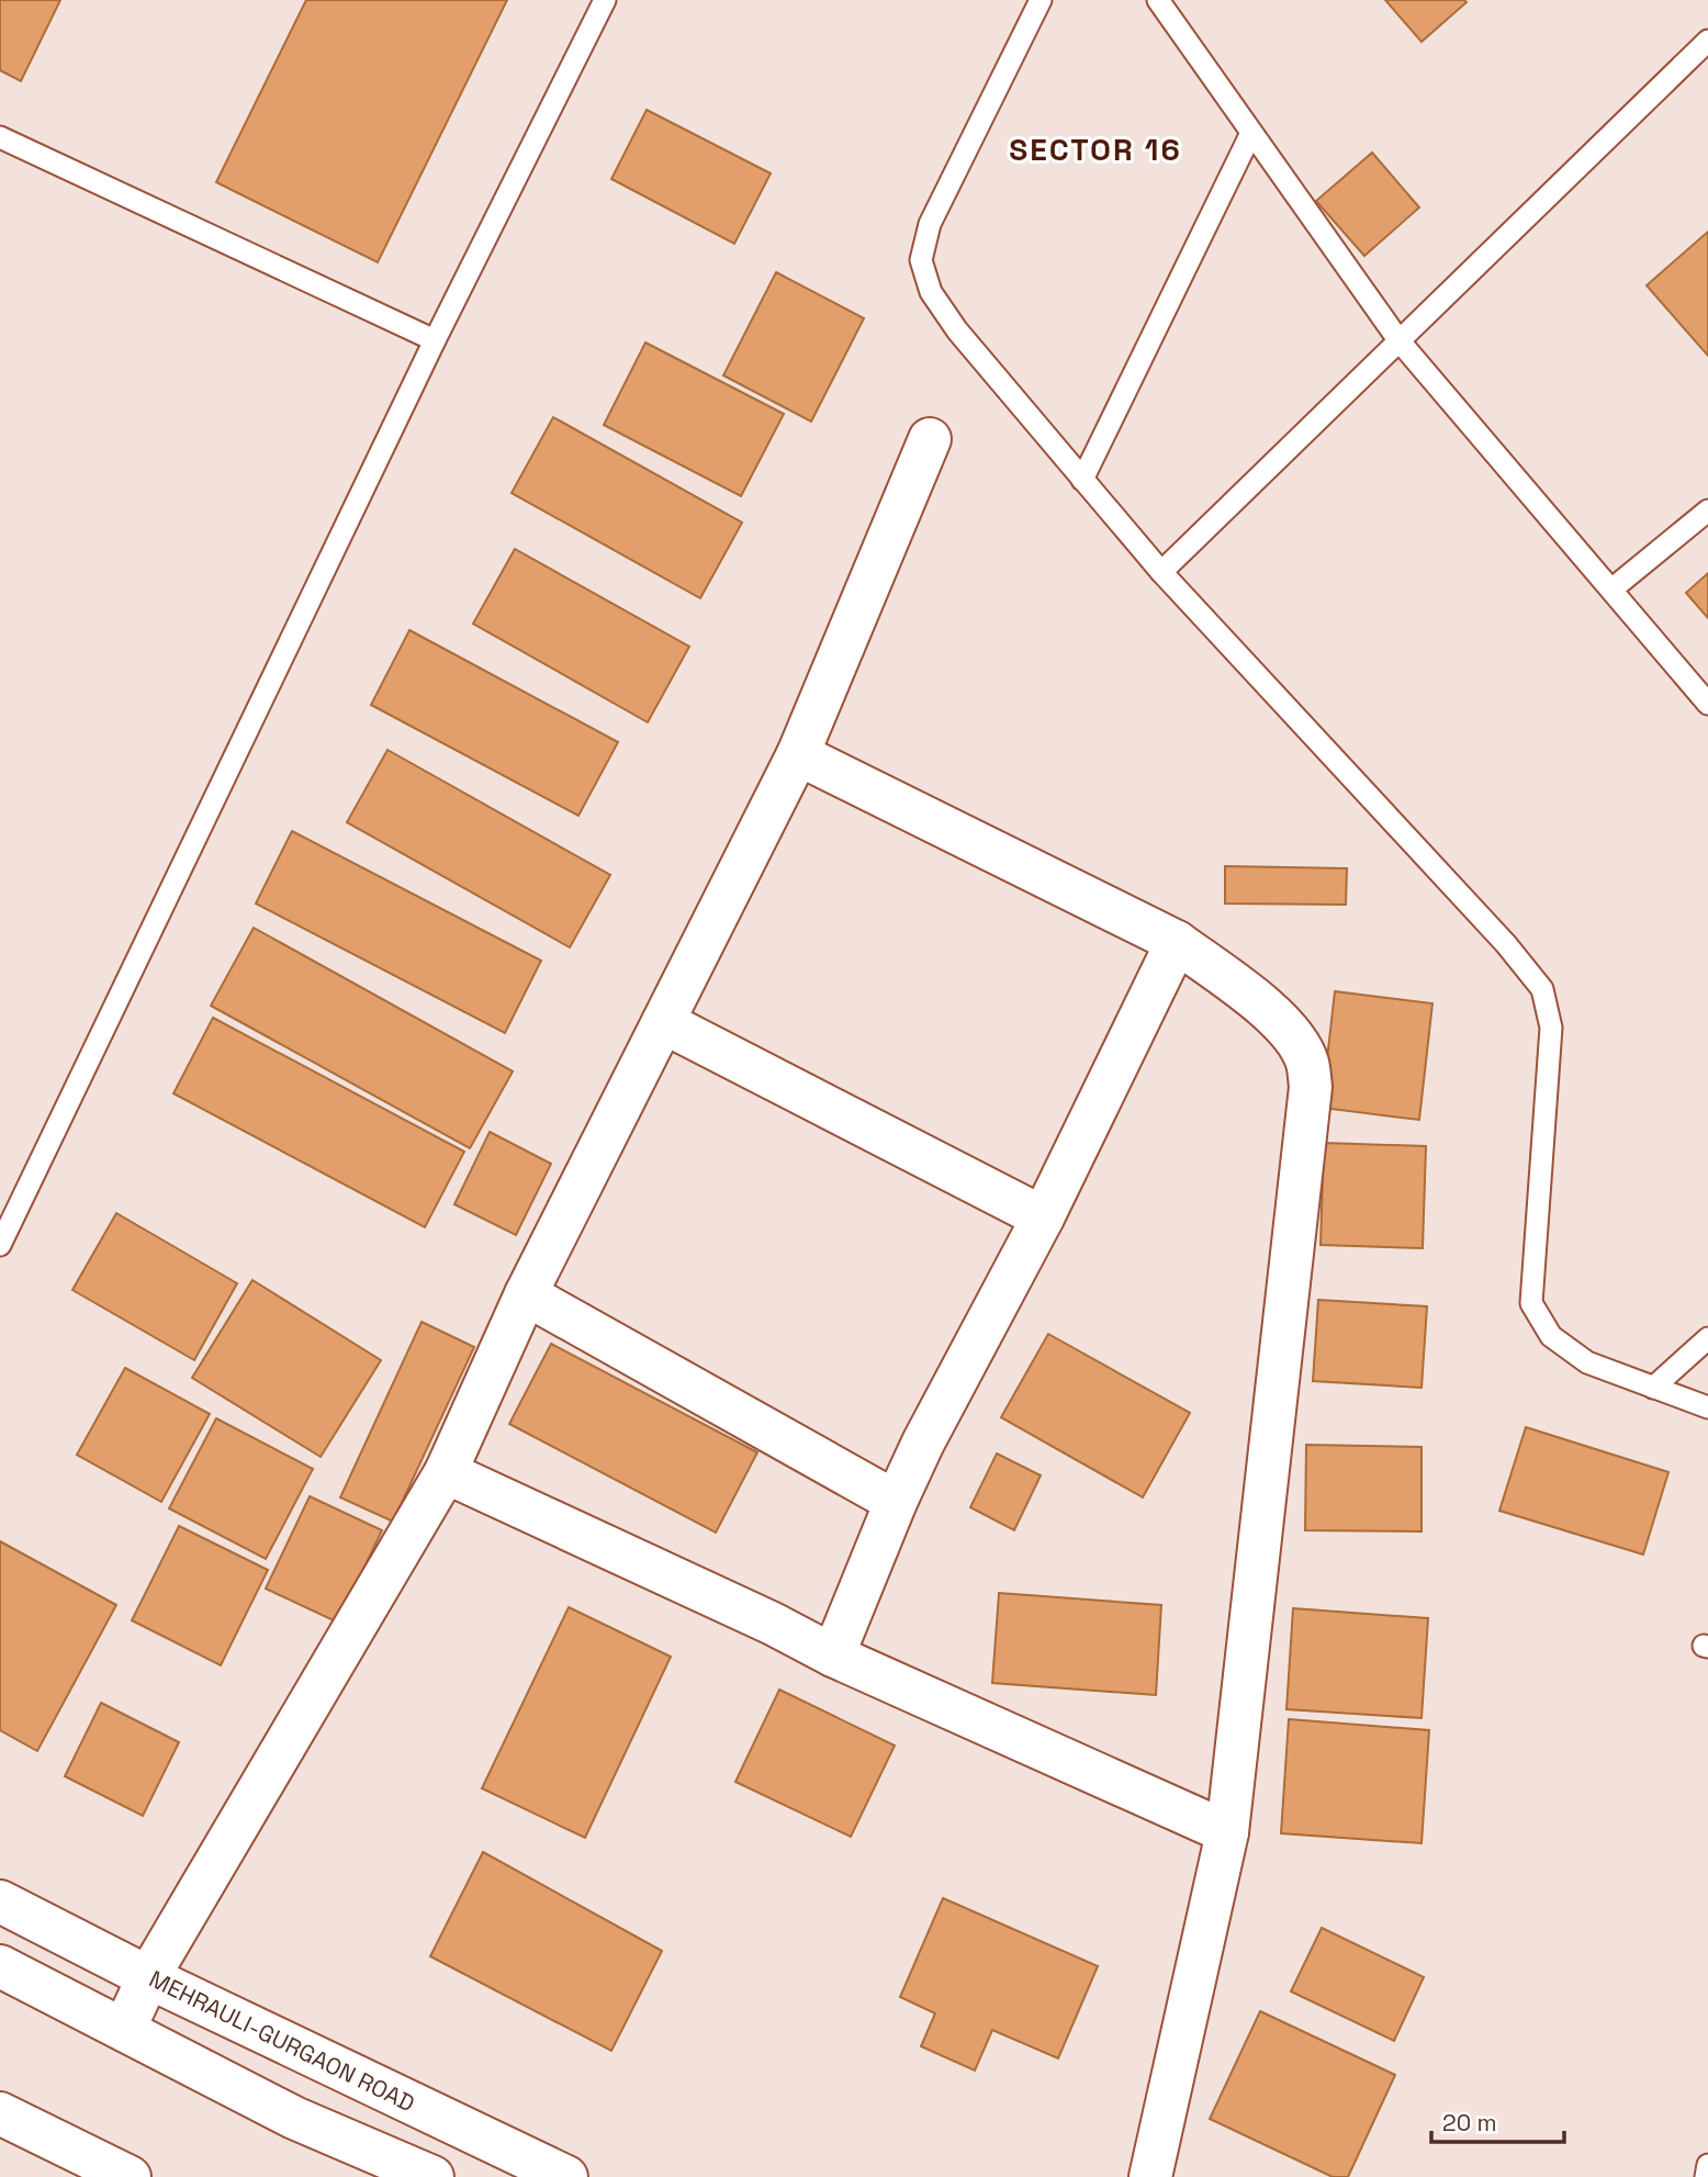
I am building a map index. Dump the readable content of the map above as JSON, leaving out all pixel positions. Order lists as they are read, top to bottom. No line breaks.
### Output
{"streets":{"street":["MEHRAULI-GURGAON ROAD"]},"districts":["SECTOR 16"],"scale_bar":"20 m"}
